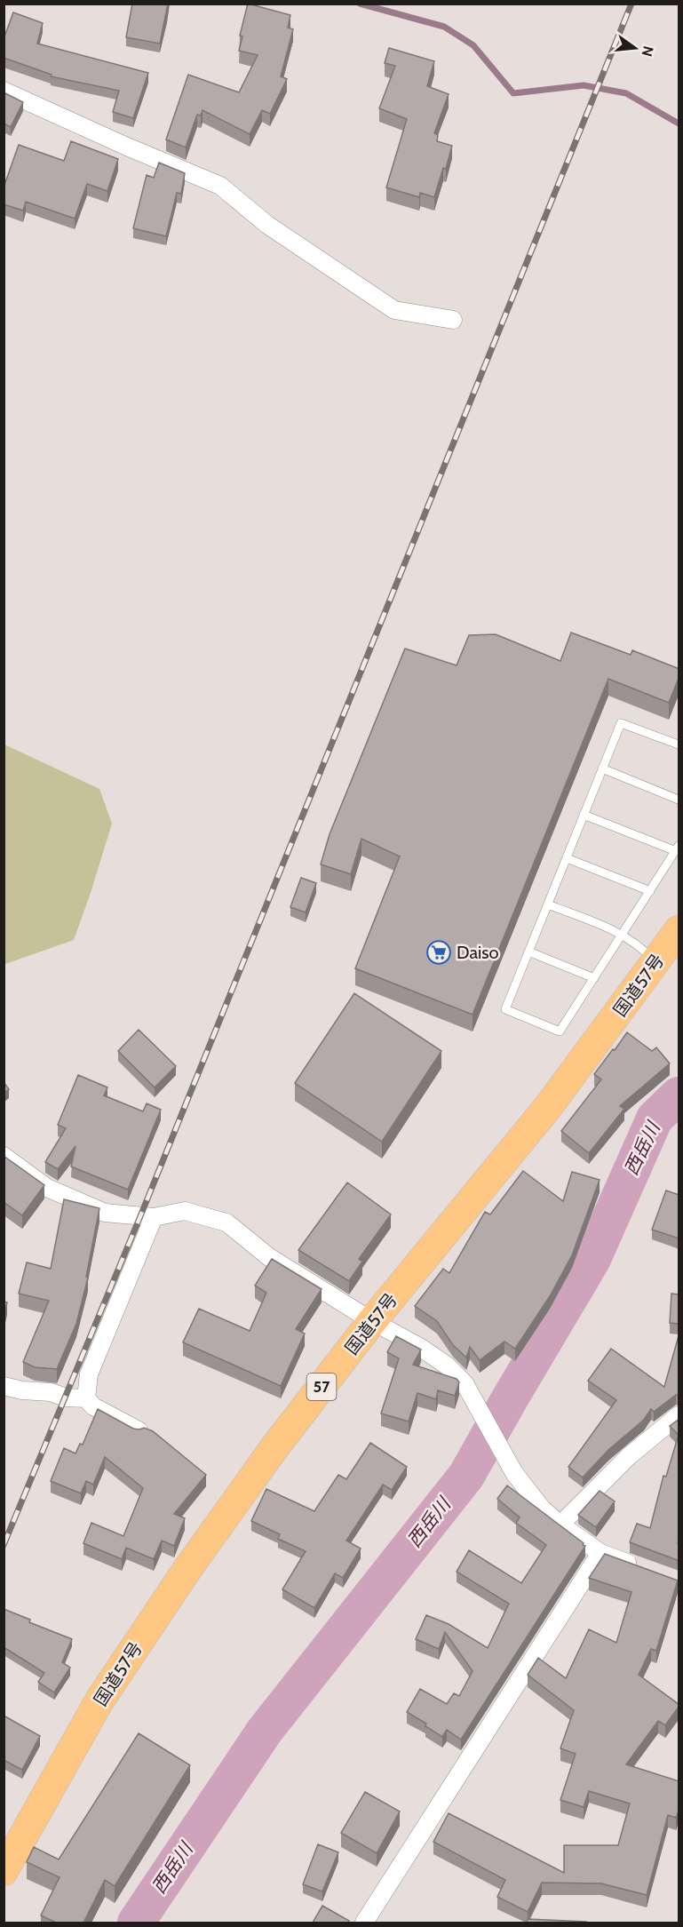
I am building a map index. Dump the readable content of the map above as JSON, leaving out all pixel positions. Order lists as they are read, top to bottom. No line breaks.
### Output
{"streets":{"highway":["国道57号","57"]},"water":["西岳川"],"places":{"supermarket":["Daiso"]},"north":"right"}
